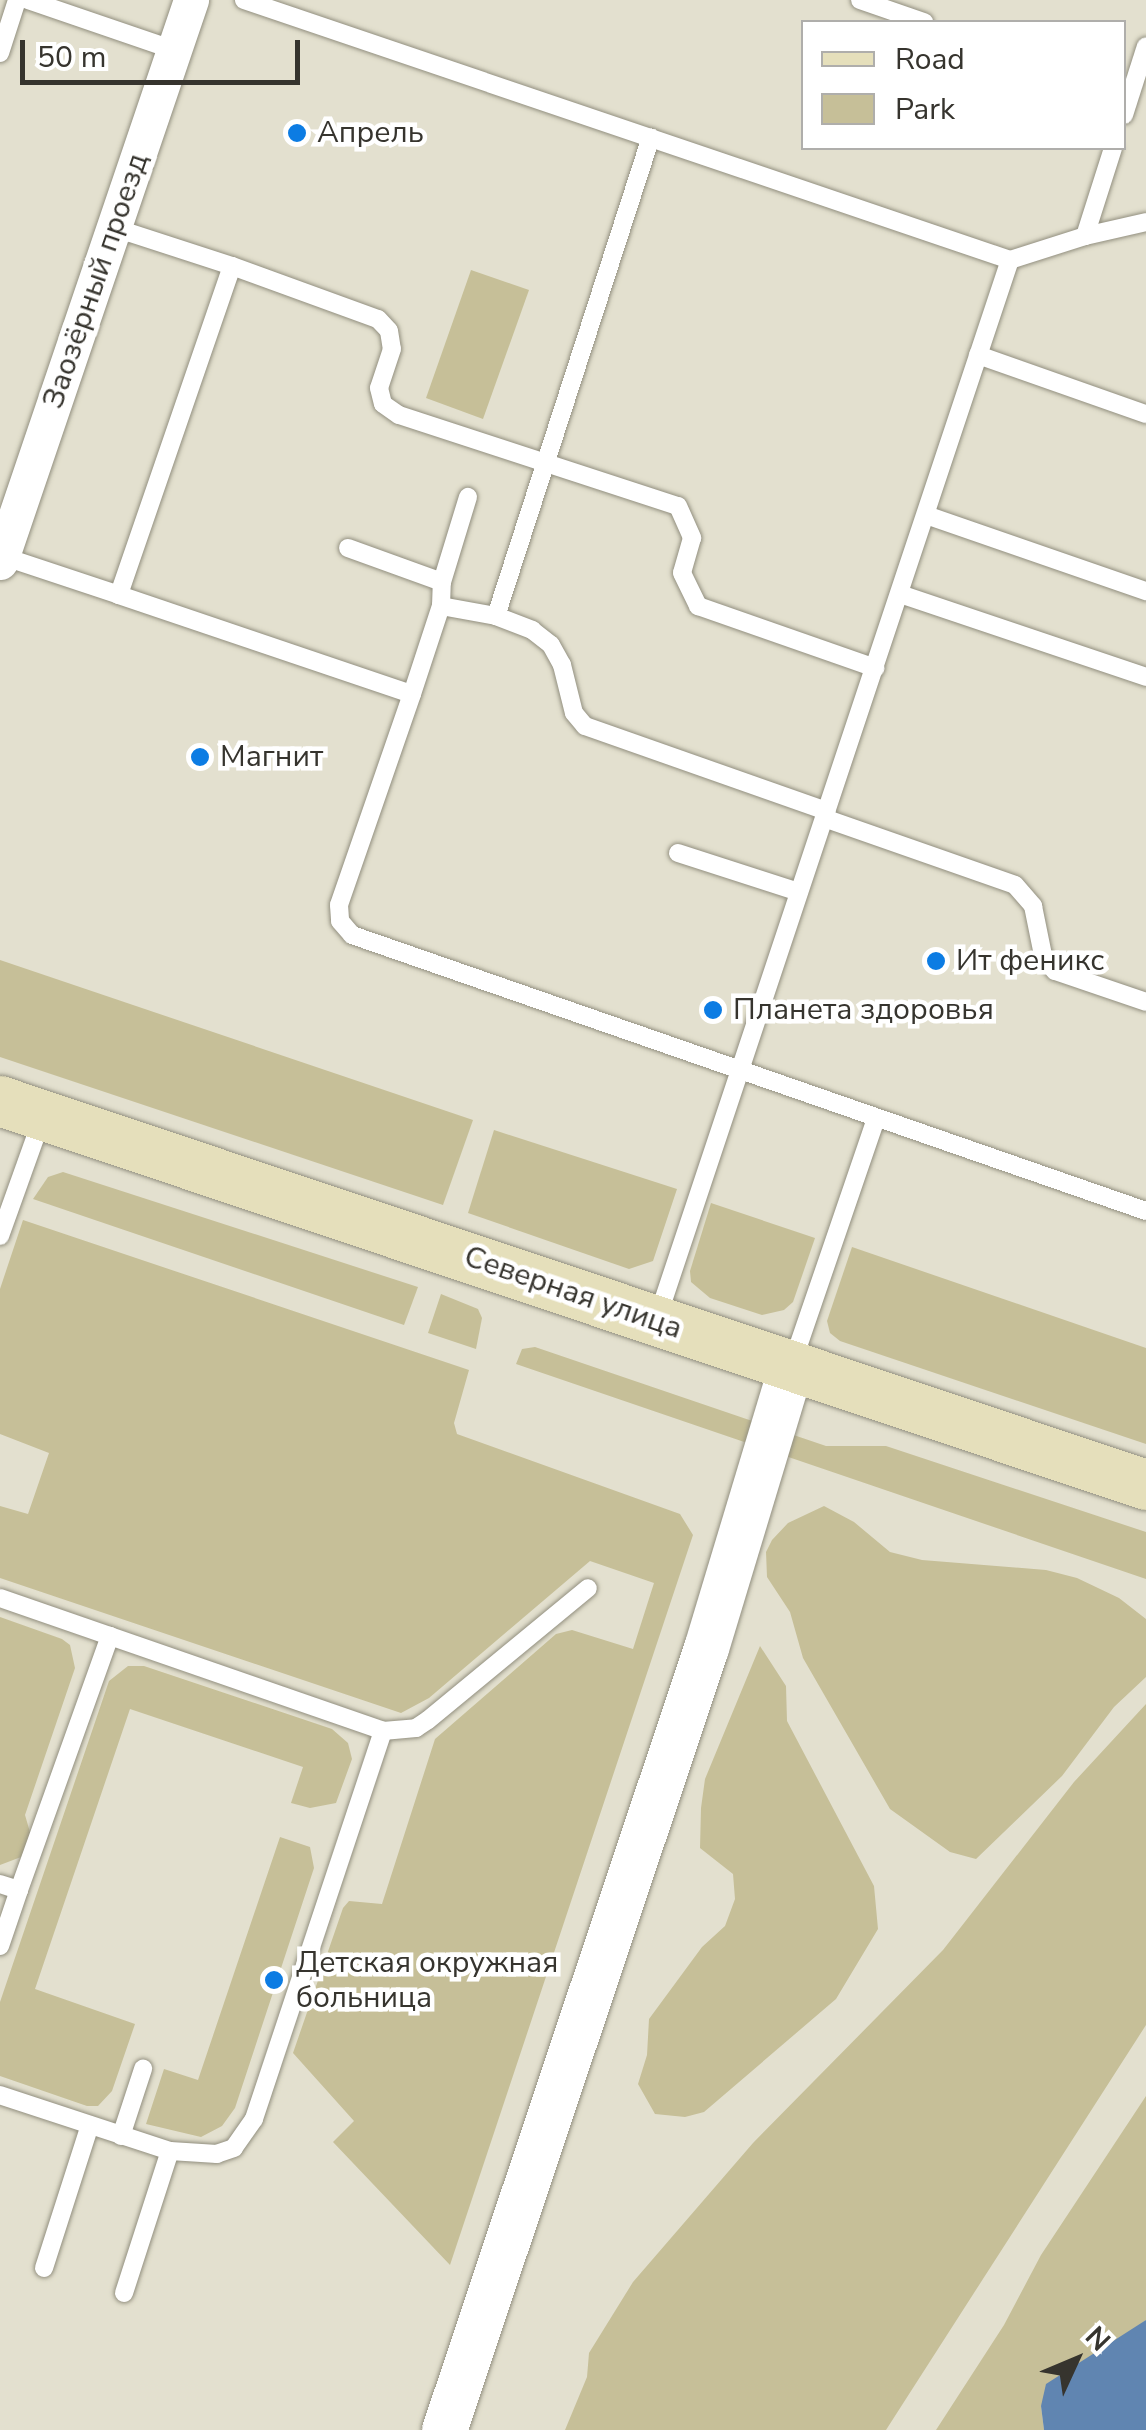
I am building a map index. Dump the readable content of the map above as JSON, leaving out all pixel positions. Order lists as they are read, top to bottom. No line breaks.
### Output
{"streets":{"main road":["Северная улица"],"street":["Заозёрный проезд"]},"places":["Апрель","Магнит","Ит феникс","Планета здоровья","Детская окружная больница"],"legend":["Road","Park"],"scale_bar":"50 m","north":"top right"}
